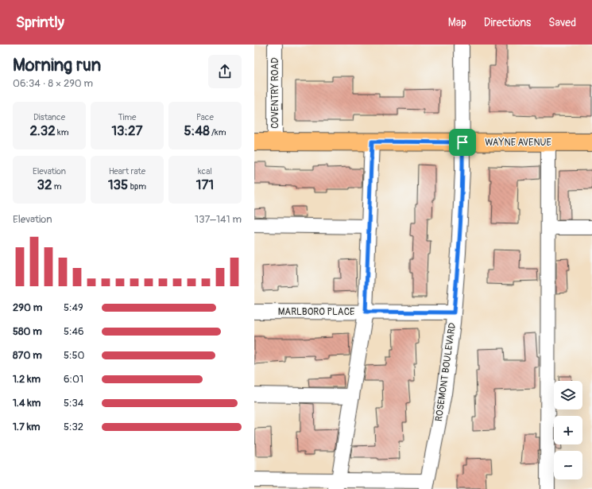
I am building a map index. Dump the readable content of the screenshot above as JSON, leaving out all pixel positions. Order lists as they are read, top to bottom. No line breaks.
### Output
{"streets":{"main road":["WAYNE AVENUE"],"street":["COVENTRY ROAD","MARLBORO PLACE","ROSEMONT BOULEVARD"]},"crossings":[["COVENTRY ROAD","WAYNE AVENUE"],["WAYNE AVENUE","ROSEMONT BOULEVARD"],["MARLBORO PLACE","ROSEMONT BOULEVARD"]],"page":{"header":"Sprintly","nav":["Map","Directions","Saved"],"heading":["Morning run","06:34 · 8 × 290 m"],"stats":[["Distance","2.32 km"],["Time","13:27"],["Pace","5:48 /km"],["Elevation","32 m"],["Heart rate","135 bpm"],["kcal","171"]],"chart":["Elevation","137–141 m"],"list":[{"name":"290 m","note":"5:49"},{"name":"580 m","note":"5:46"},{"name":"870 m","note":"5:50"},{"name":"1.2 km","note":"6:01"},{"name":"1.4 km","note":"5:34"},{"name":"1.7 km","note":"5:32"}],"map_buttons":["+","−"]}}
